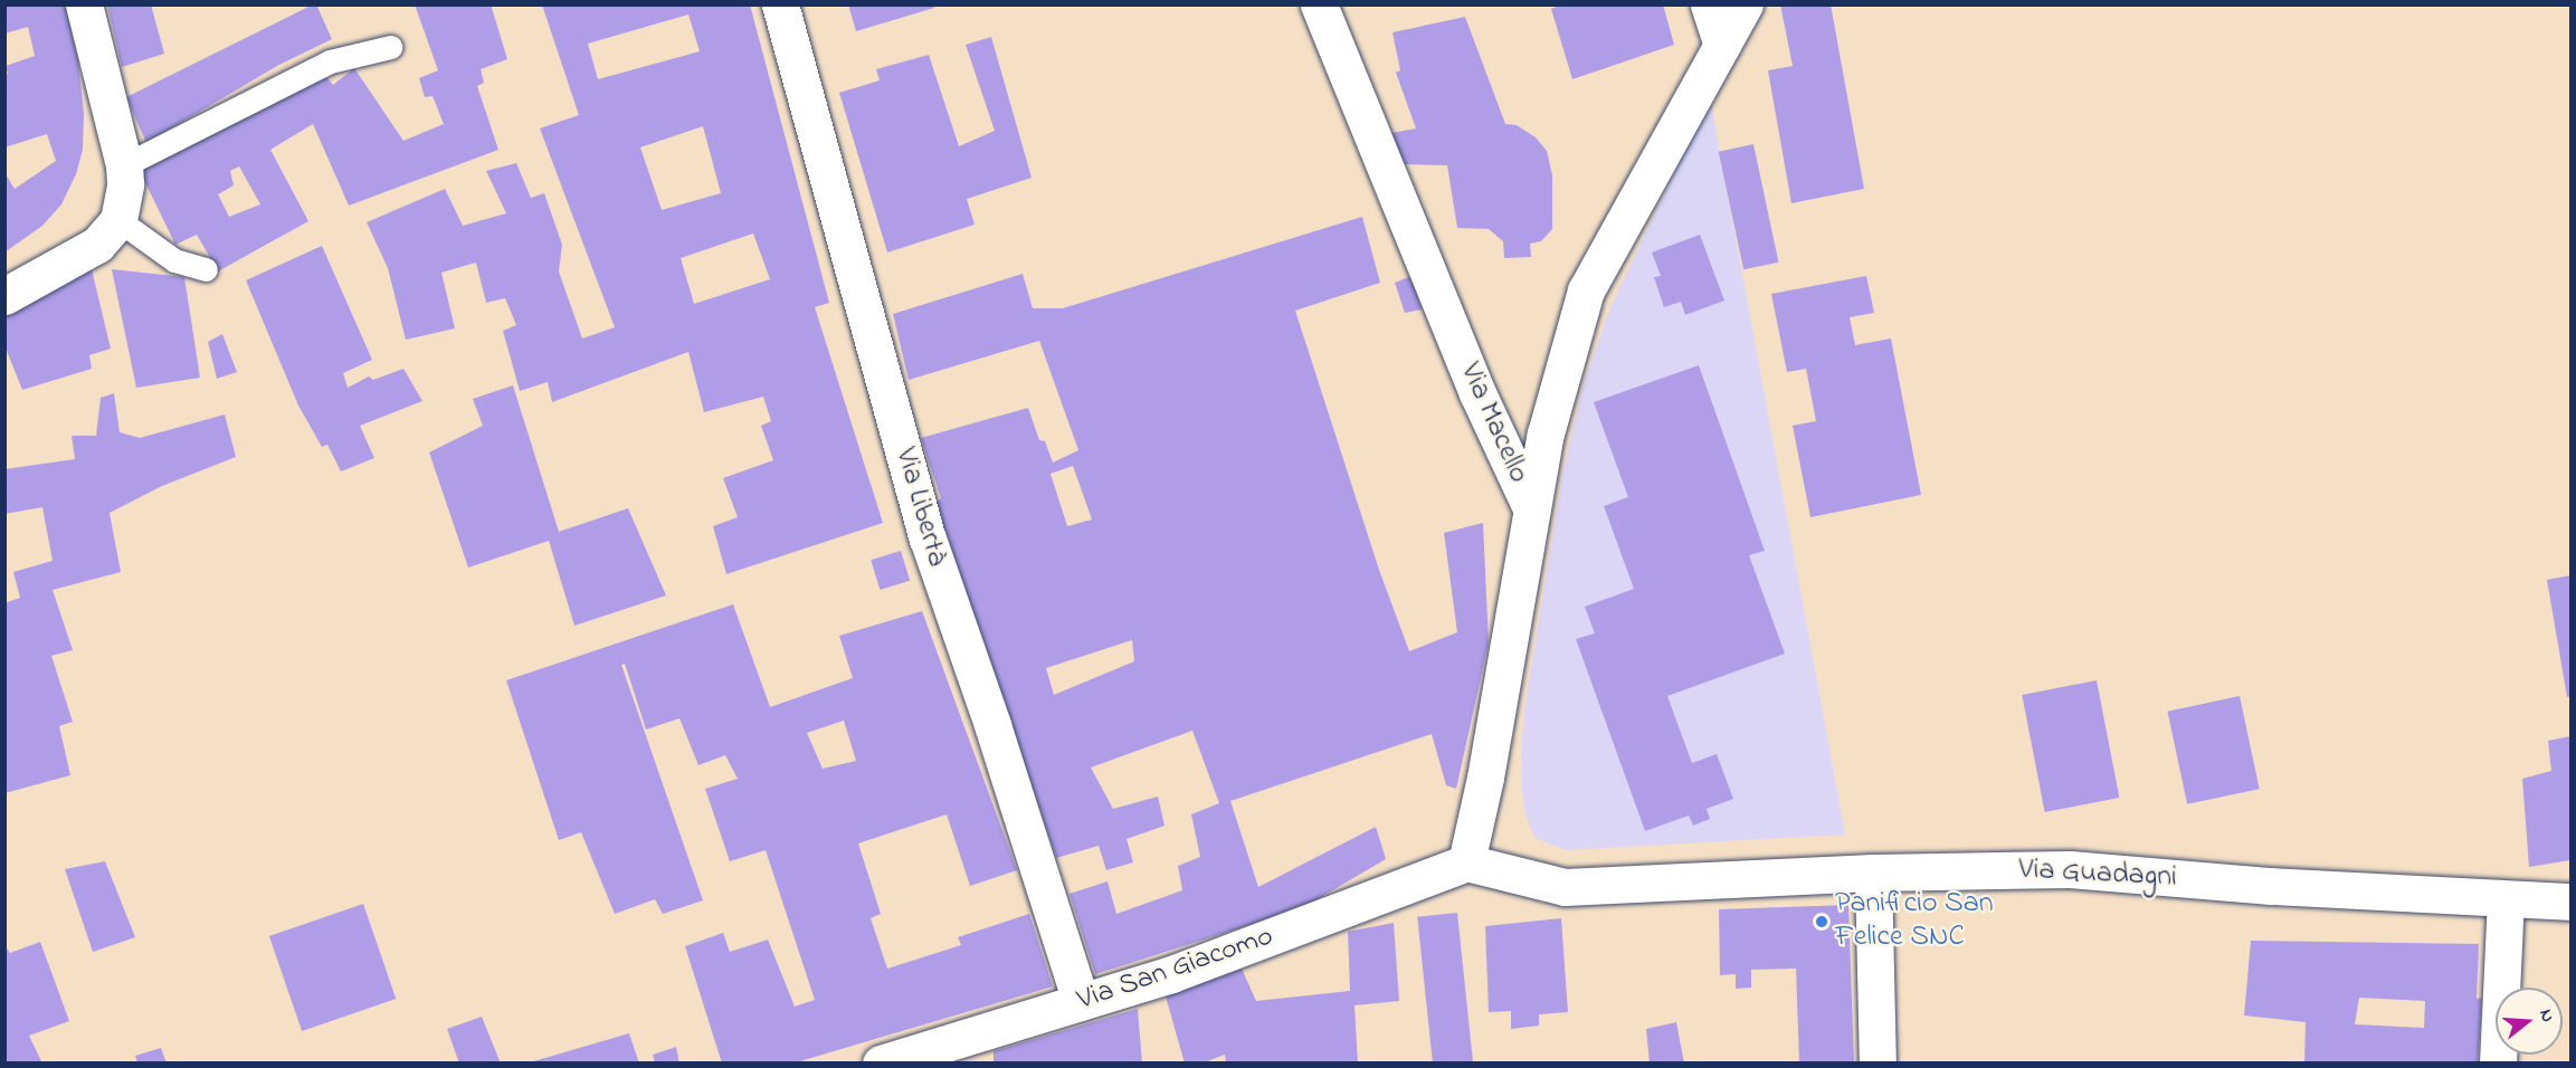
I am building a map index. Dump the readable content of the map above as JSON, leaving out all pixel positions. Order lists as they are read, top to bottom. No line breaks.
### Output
{"streets":{"street":["Via Macello","Via Libertà","Via Guadagni","Via San Giacomo"]},"crossings":[["Via Macello","Via Guadagni"],["Via Macello","Via San Giacomo"],["Via Libertà","Via San Giacomo"],["Via Guadagni","Via San Giacomo"]],"places":["Panificio San Felice SNC"],"north":"right"}
